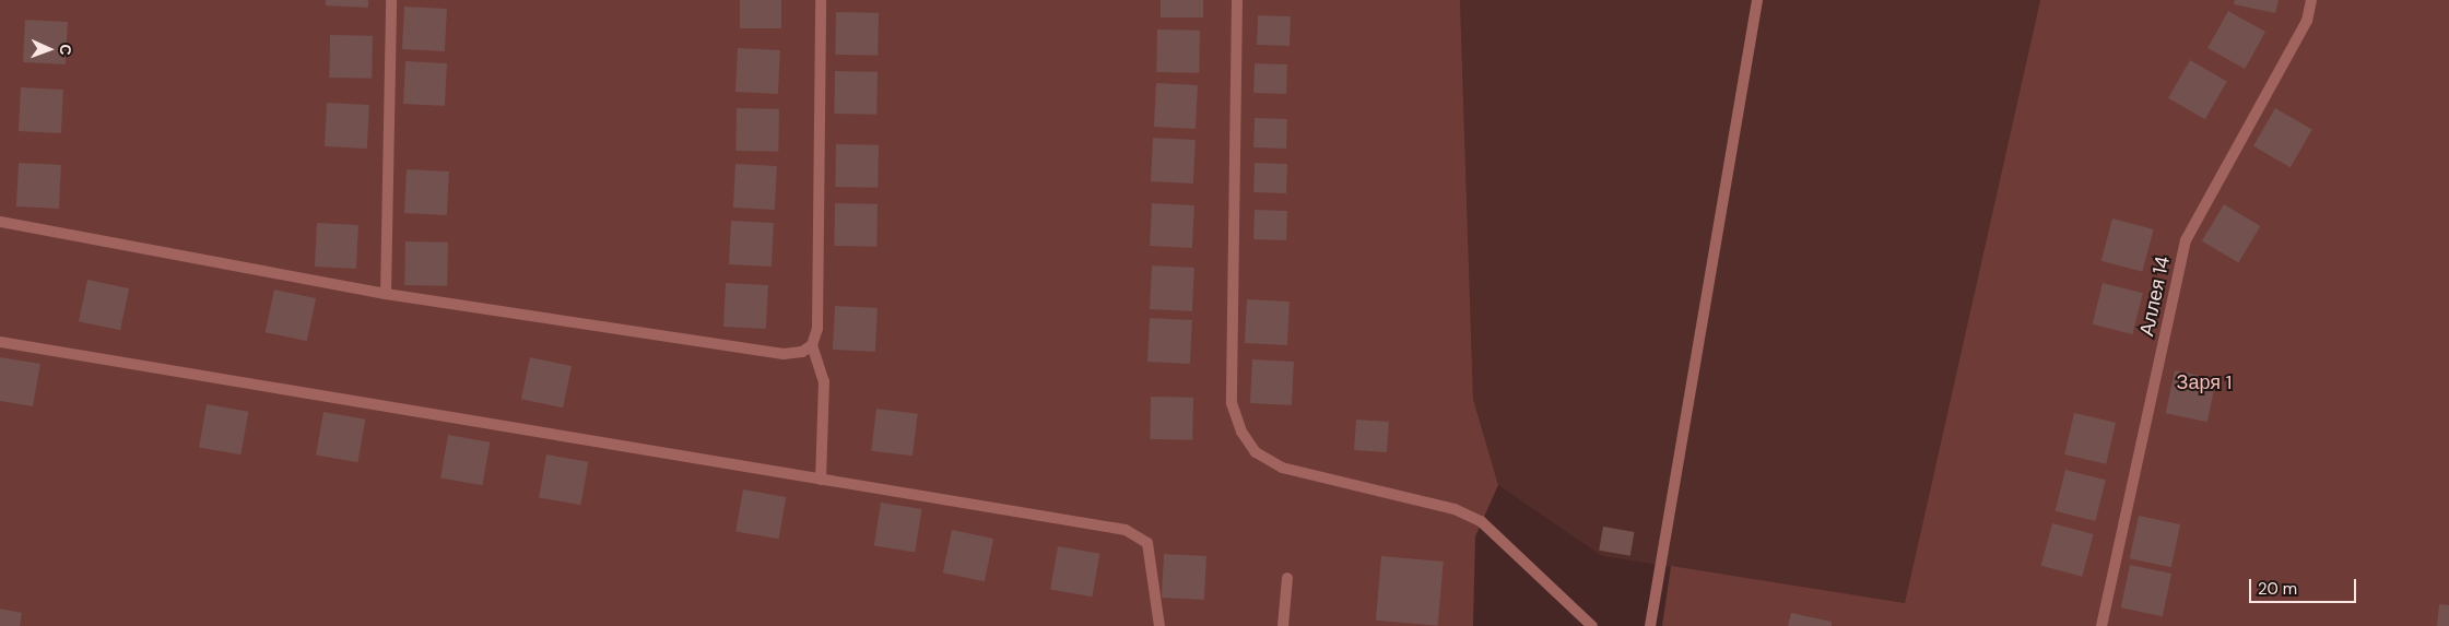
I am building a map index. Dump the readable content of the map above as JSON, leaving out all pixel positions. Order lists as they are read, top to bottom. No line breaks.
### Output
{"streets":{"lane":["Аллея 14"]},"parks":["Заря 1"],"scale_bar":"20 m","north":"right"}
